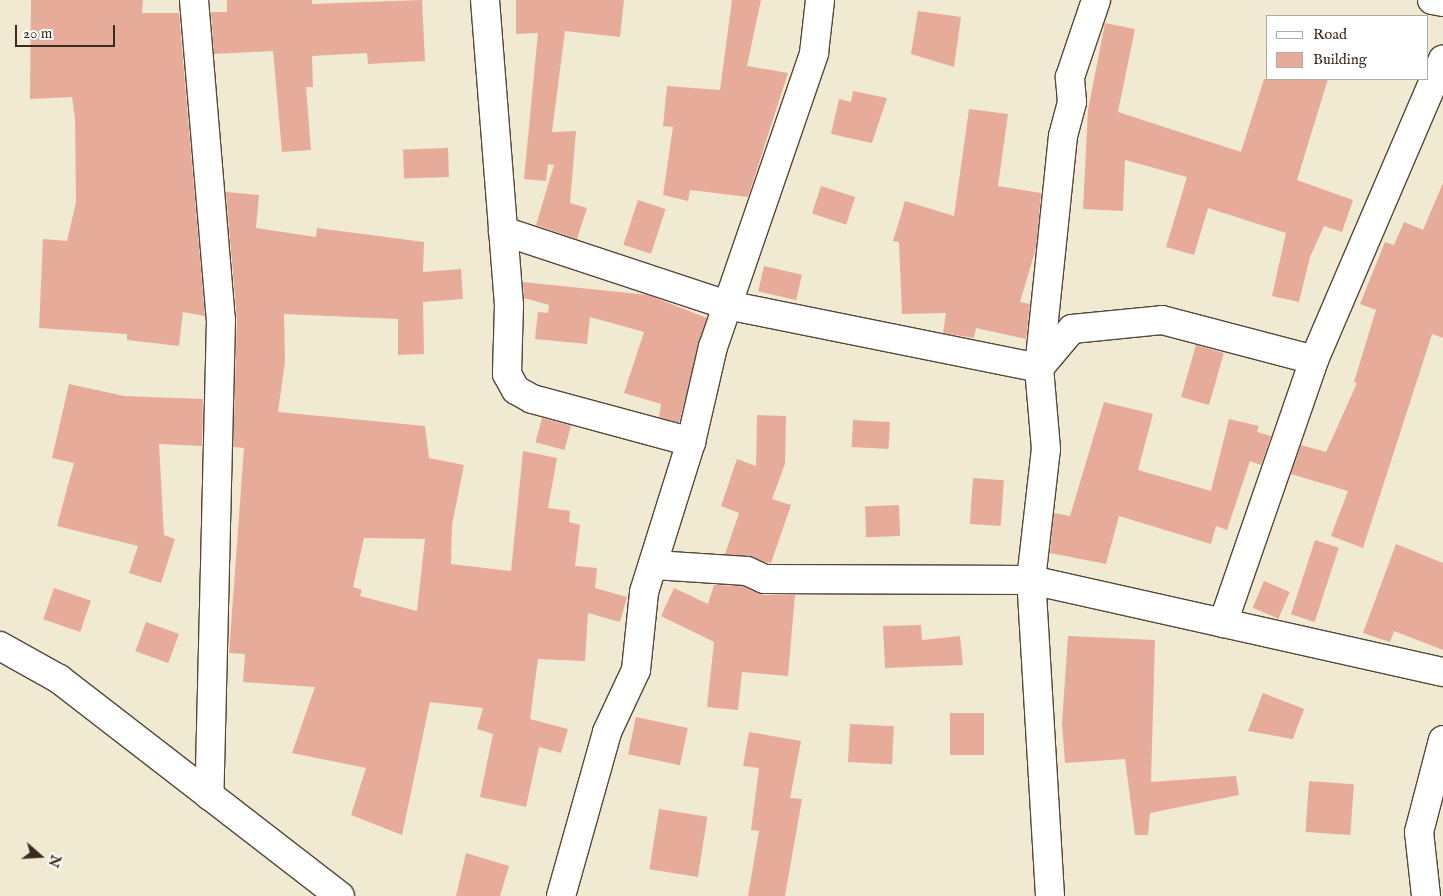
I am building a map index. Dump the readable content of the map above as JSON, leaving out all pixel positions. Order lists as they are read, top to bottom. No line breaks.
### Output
{"legend":["Road","Building"],"scale_bar":"20 m","north":"right"}
